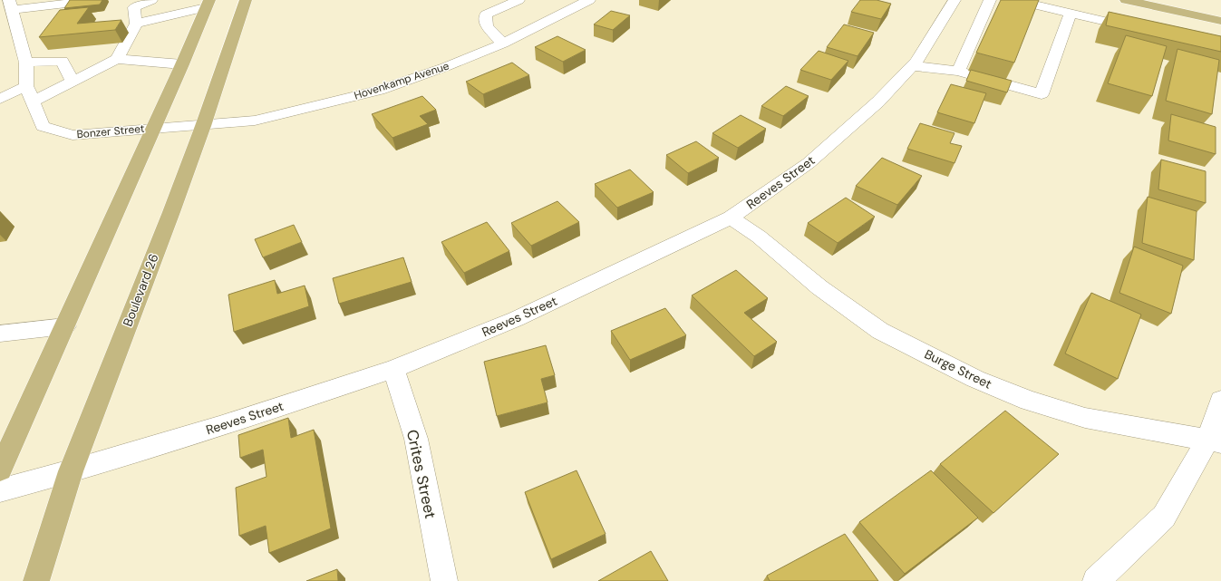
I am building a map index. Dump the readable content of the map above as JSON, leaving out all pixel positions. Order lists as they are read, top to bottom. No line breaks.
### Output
{"streets":{"main road":["Boulevard 26"],"street":["Hovenkamp Avenue","Bonzer Street","Reeves Street","Burge Street","Crites Street"]},"crossings":[["Hovenkamp Avenue","Bonzer Street"],["Hovenkamp Avenue","Boulevard 26"],["Bonzer Street","Boulevard 26"],["Reeves Street","Boulevard 26"],["Reeves Street","Burge Street"],["Reeves Street","Crites Street"]]}
